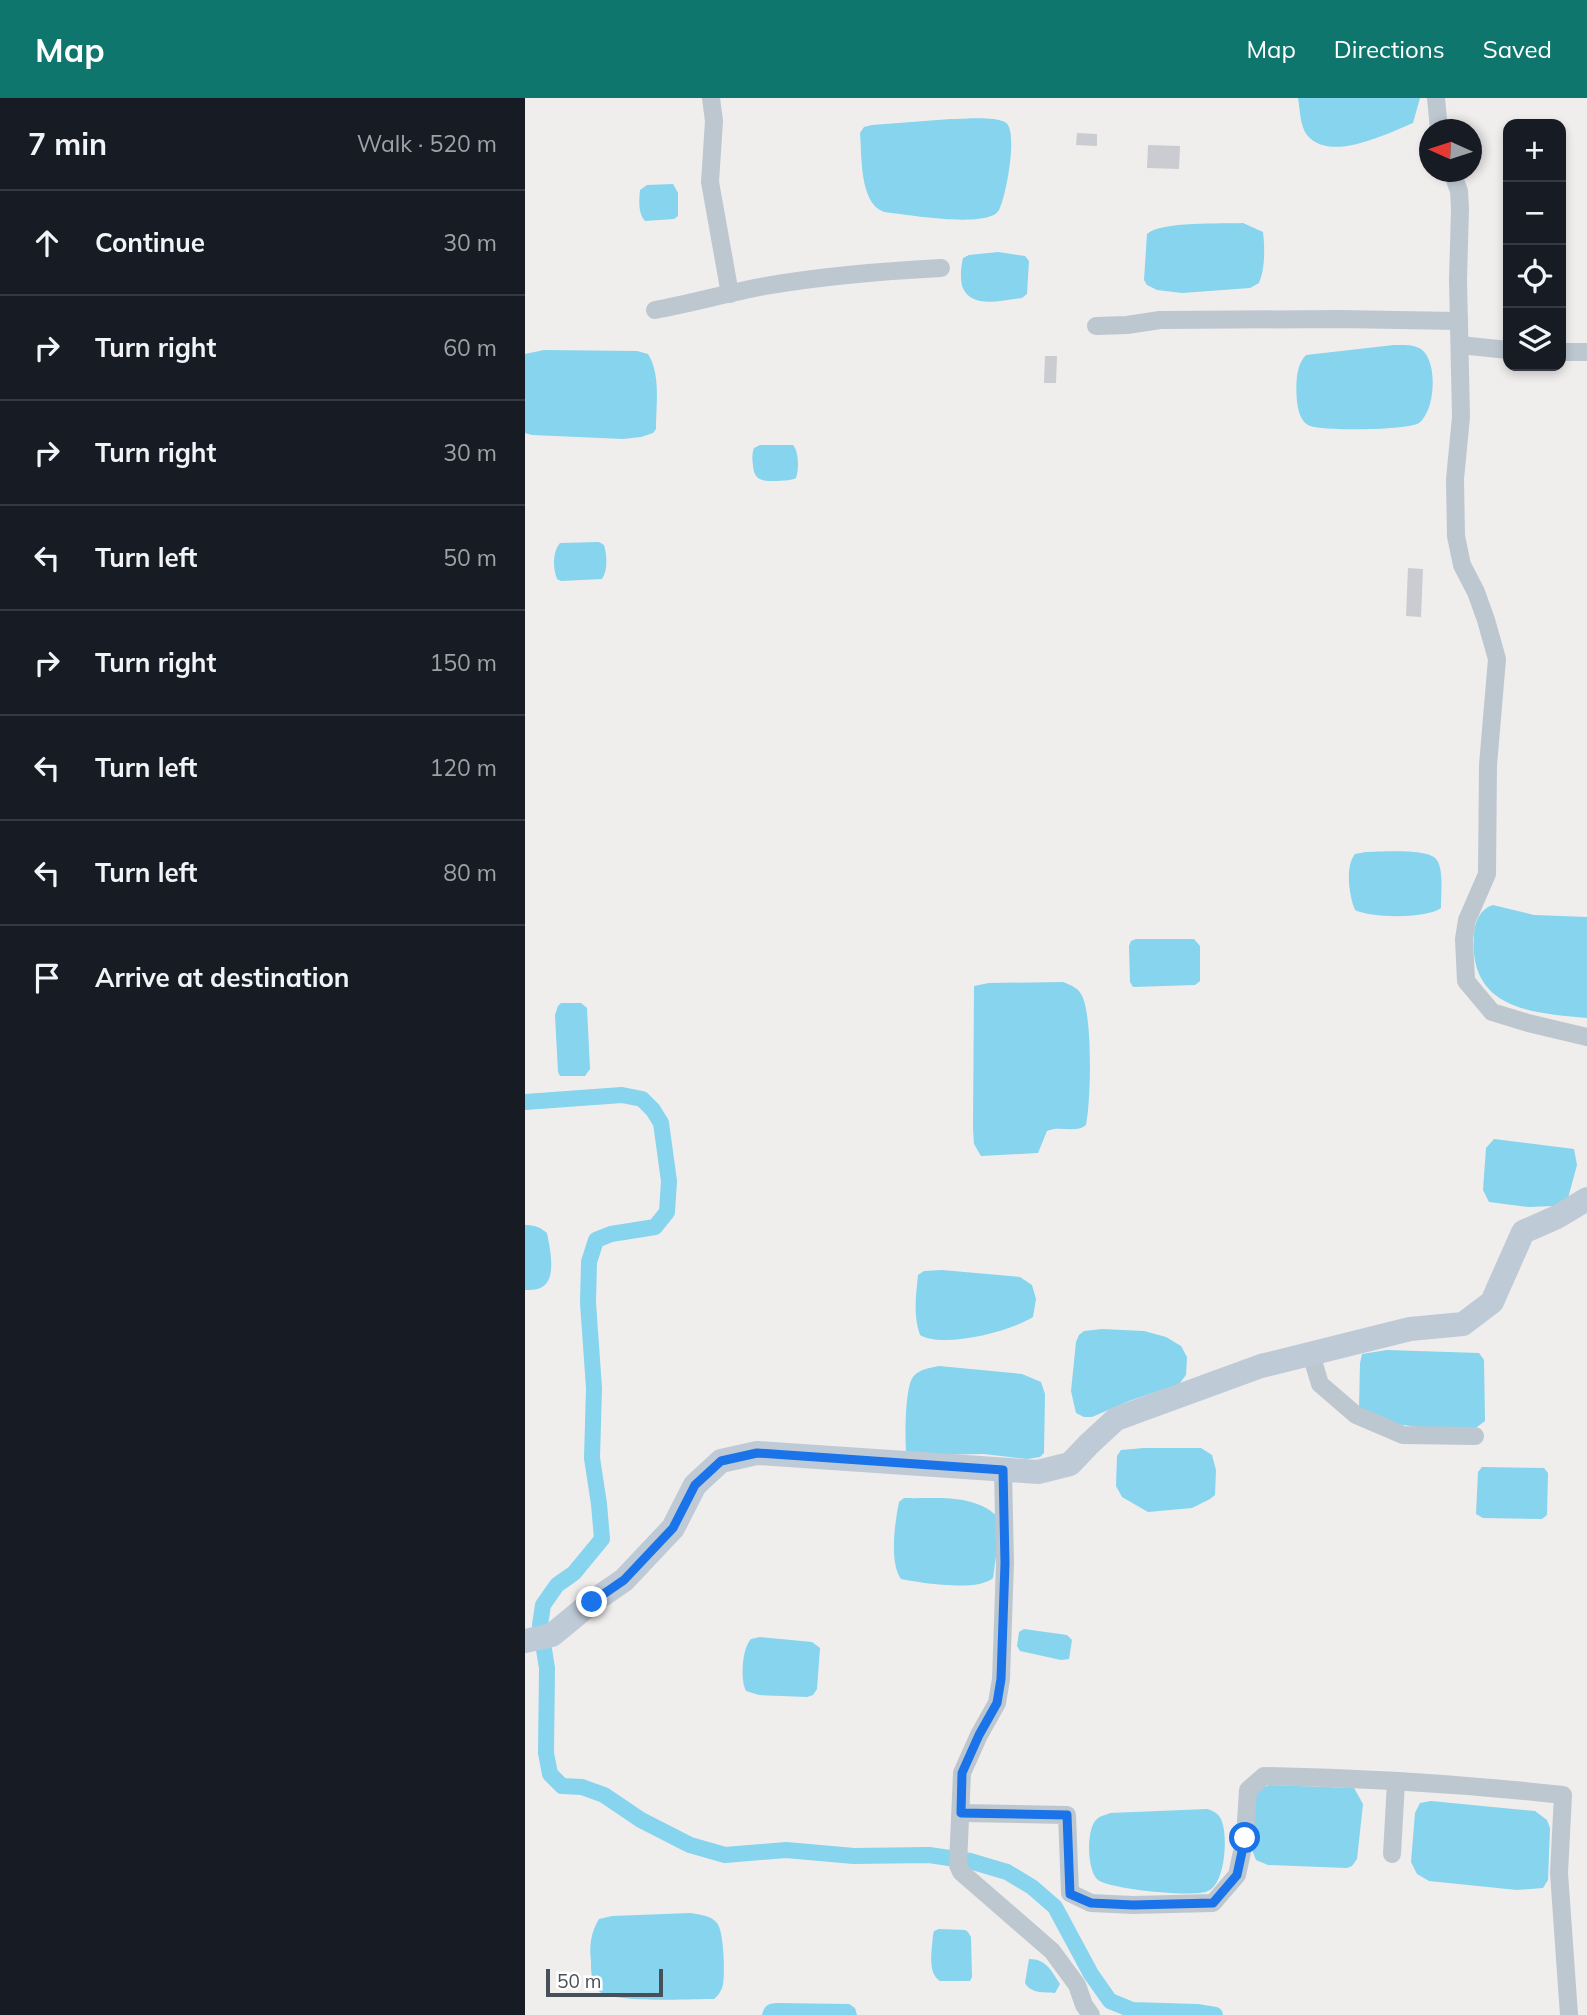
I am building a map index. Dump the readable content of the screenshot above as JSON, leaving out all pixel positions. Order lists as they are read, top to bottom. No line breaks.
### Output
{"scale_bar":"50 m","north":"left","page":{"header":"Map","nav":["Map","Directions","Saved"],"heading":["7 min","Walk · 520 m"],"map_buttons":["+","−"],"list":[["Continue","30 m"],["Turn right","60 m"],["Turn right","30 m"],["Turn left","50 m"],["Turn right","150 m"],["Turn left","120 m"],["Turn left","80 m"],"Arrive at destination"],"scale":"50 m"}}
